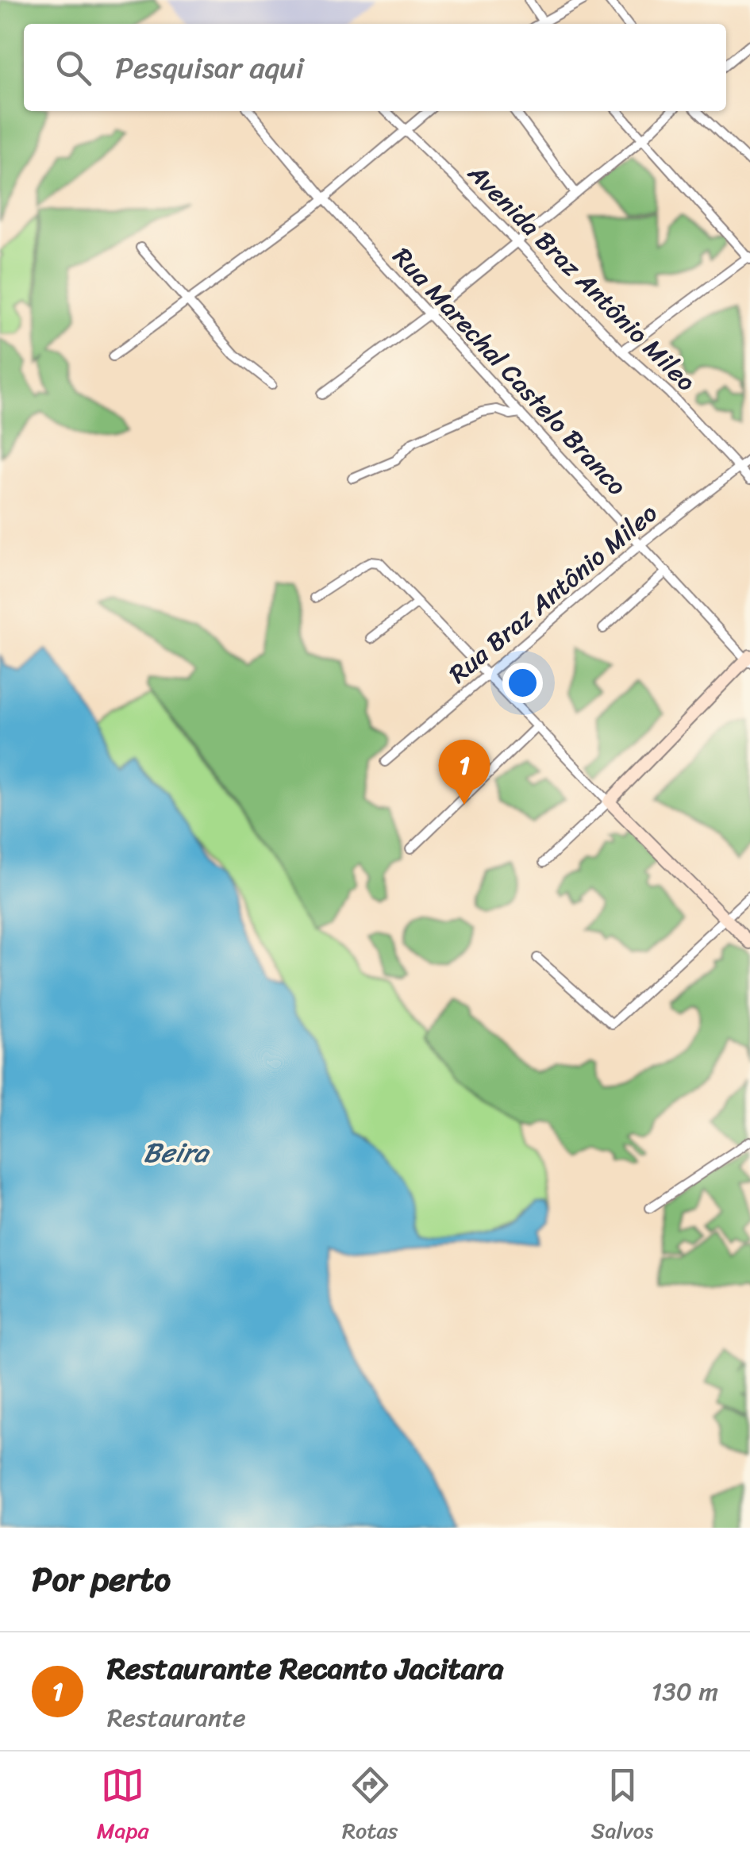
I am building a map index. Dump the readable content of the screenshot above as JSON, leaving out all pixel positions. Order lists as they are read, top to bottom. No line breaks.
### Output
{"streets":{"street":["Avenida Braz Antônio Mileo","Rua Marechal Castelo Branco","Rua Braz Antônio Mileo"]},"crossings":[["Avenida Braz Antônio Mileo","Rua Braz Antônio Mileo"],["Rua Marechal Castelo Branco","Rua Braz Antônio Mileo"]],"water":["Beira"],"page":{"search":"Pesquisar aqui","pins":"1","heading":"Por perto","list":[{"mark":"1","name":"Restaurante Recanto Jacitara","note":"Restaurante","value":"130 m"}],"nav":["Mapa","Rotas","Salvos"]}}
